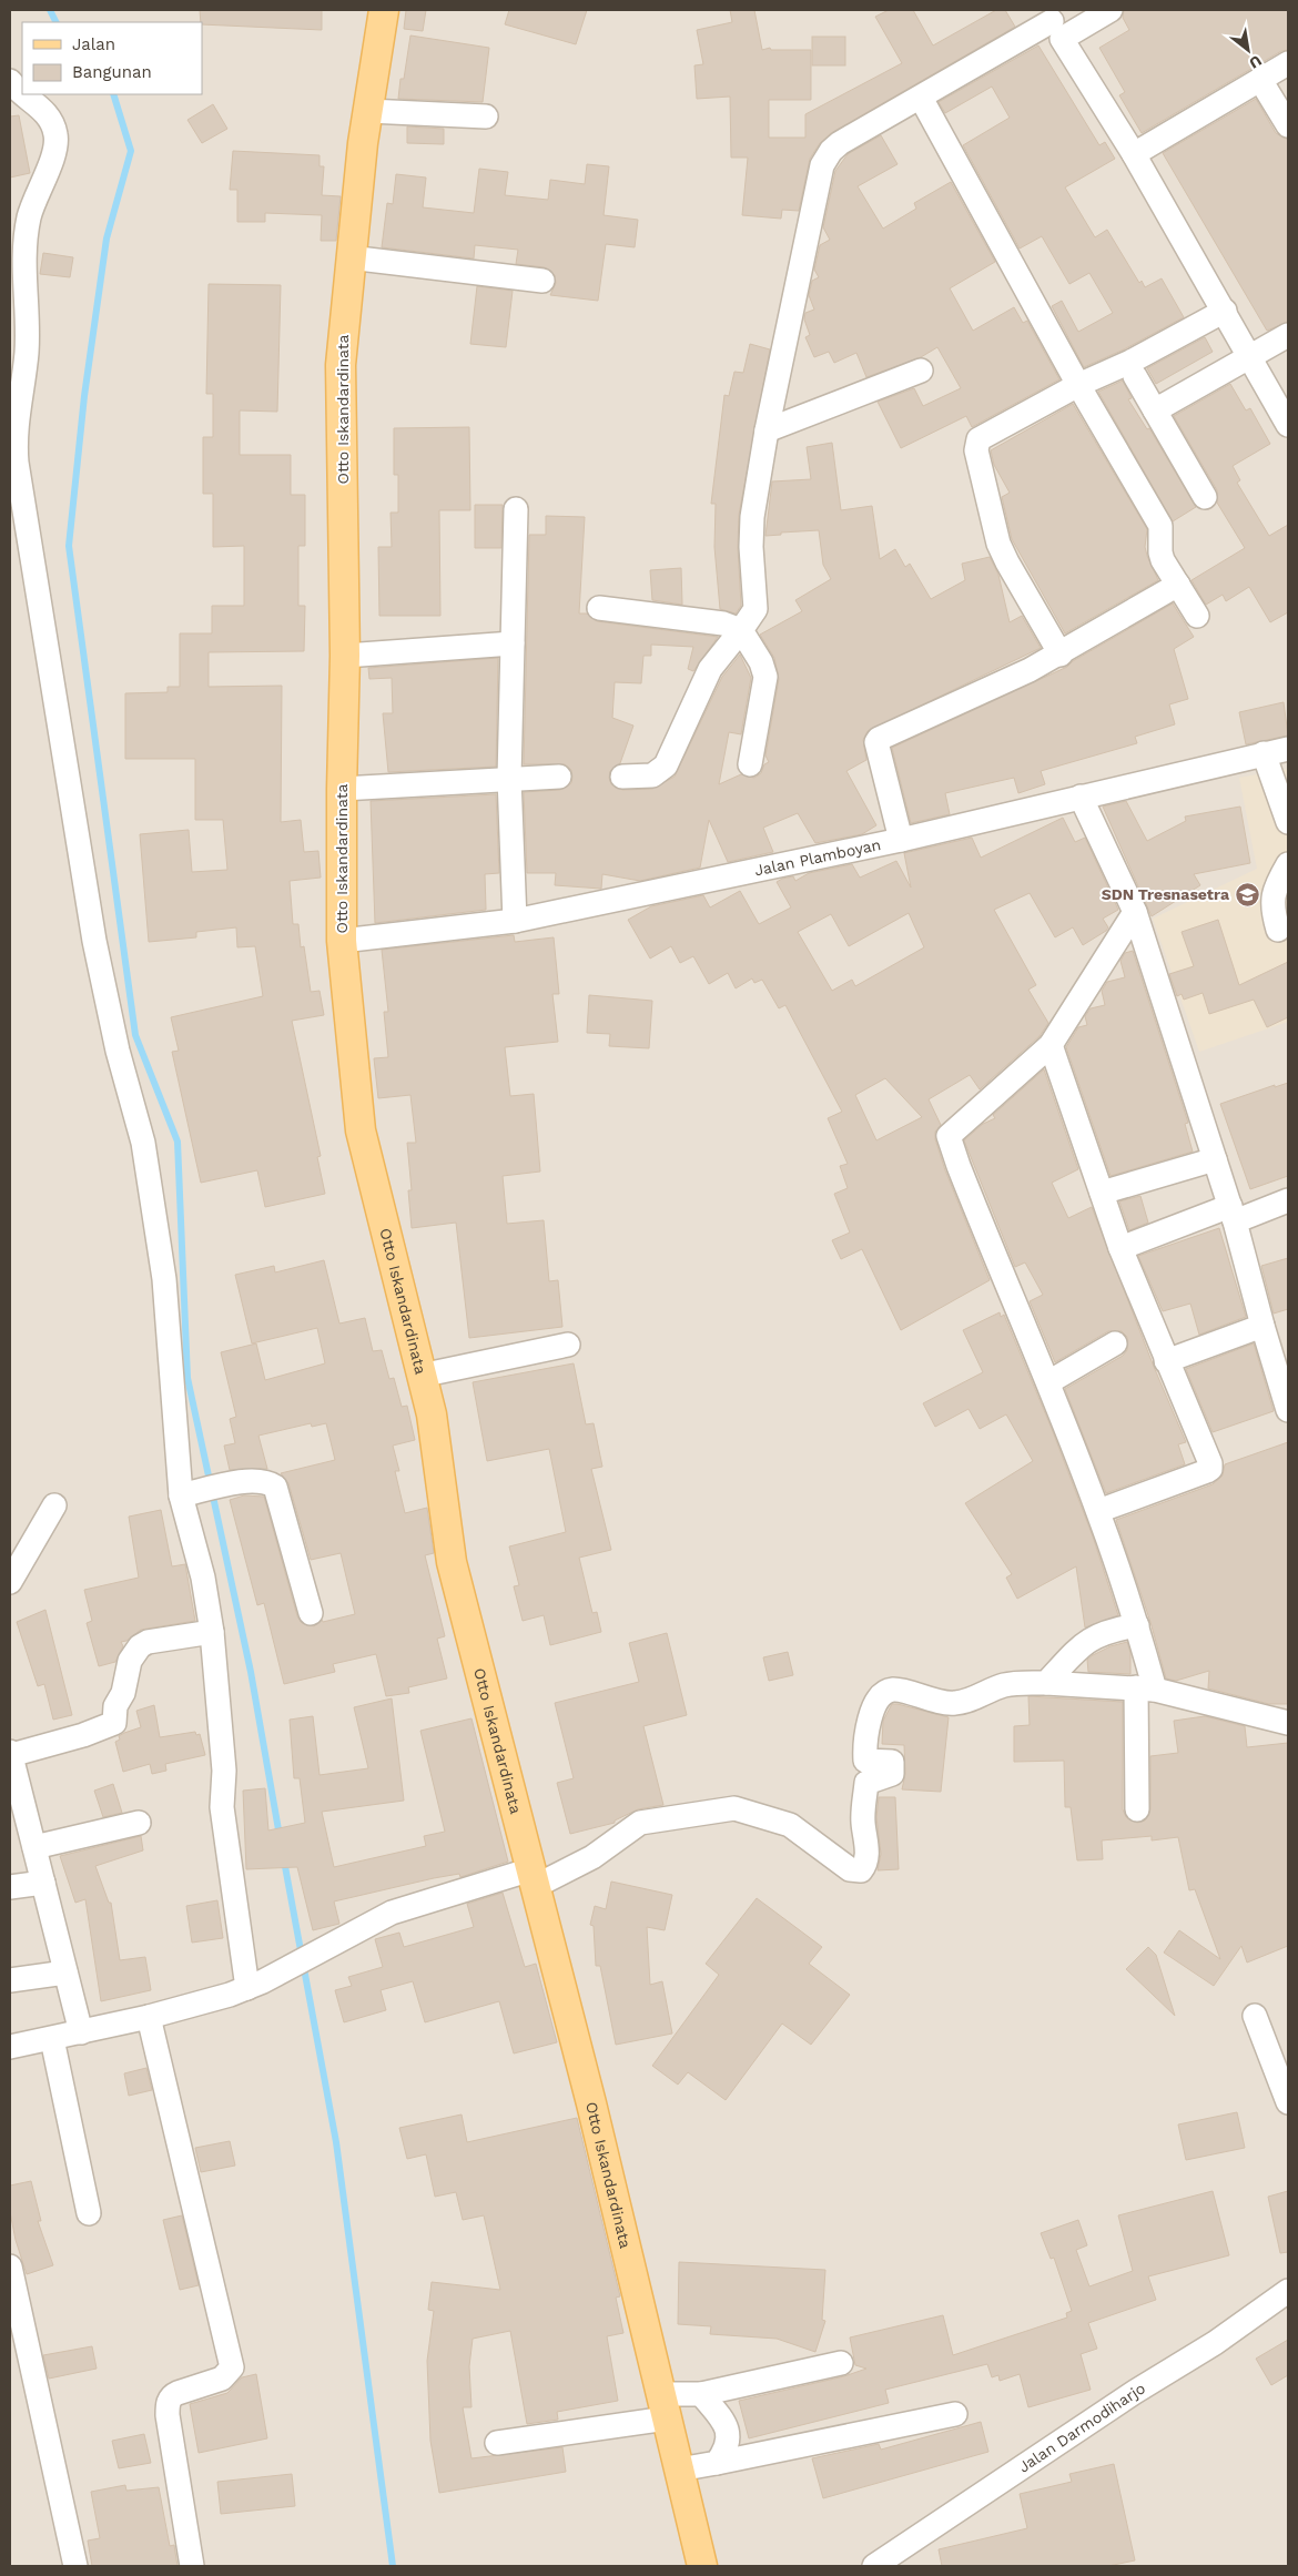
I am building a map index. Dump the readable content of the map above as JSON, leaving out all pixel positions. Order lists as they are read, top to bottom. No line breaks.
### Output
{"streets":{"main road":["Otto Iskandardinata"],"street":["Jalan Plamboyan","Jalan Darmodiharjo"]},"crossings":[["Otto Iskandardinata","Jalan Plamboyan"]],"places":{"school or university":["SDN Tresnasetra"]},"legend":["Jalan","Bangunan"],"north":"bottom right"}
